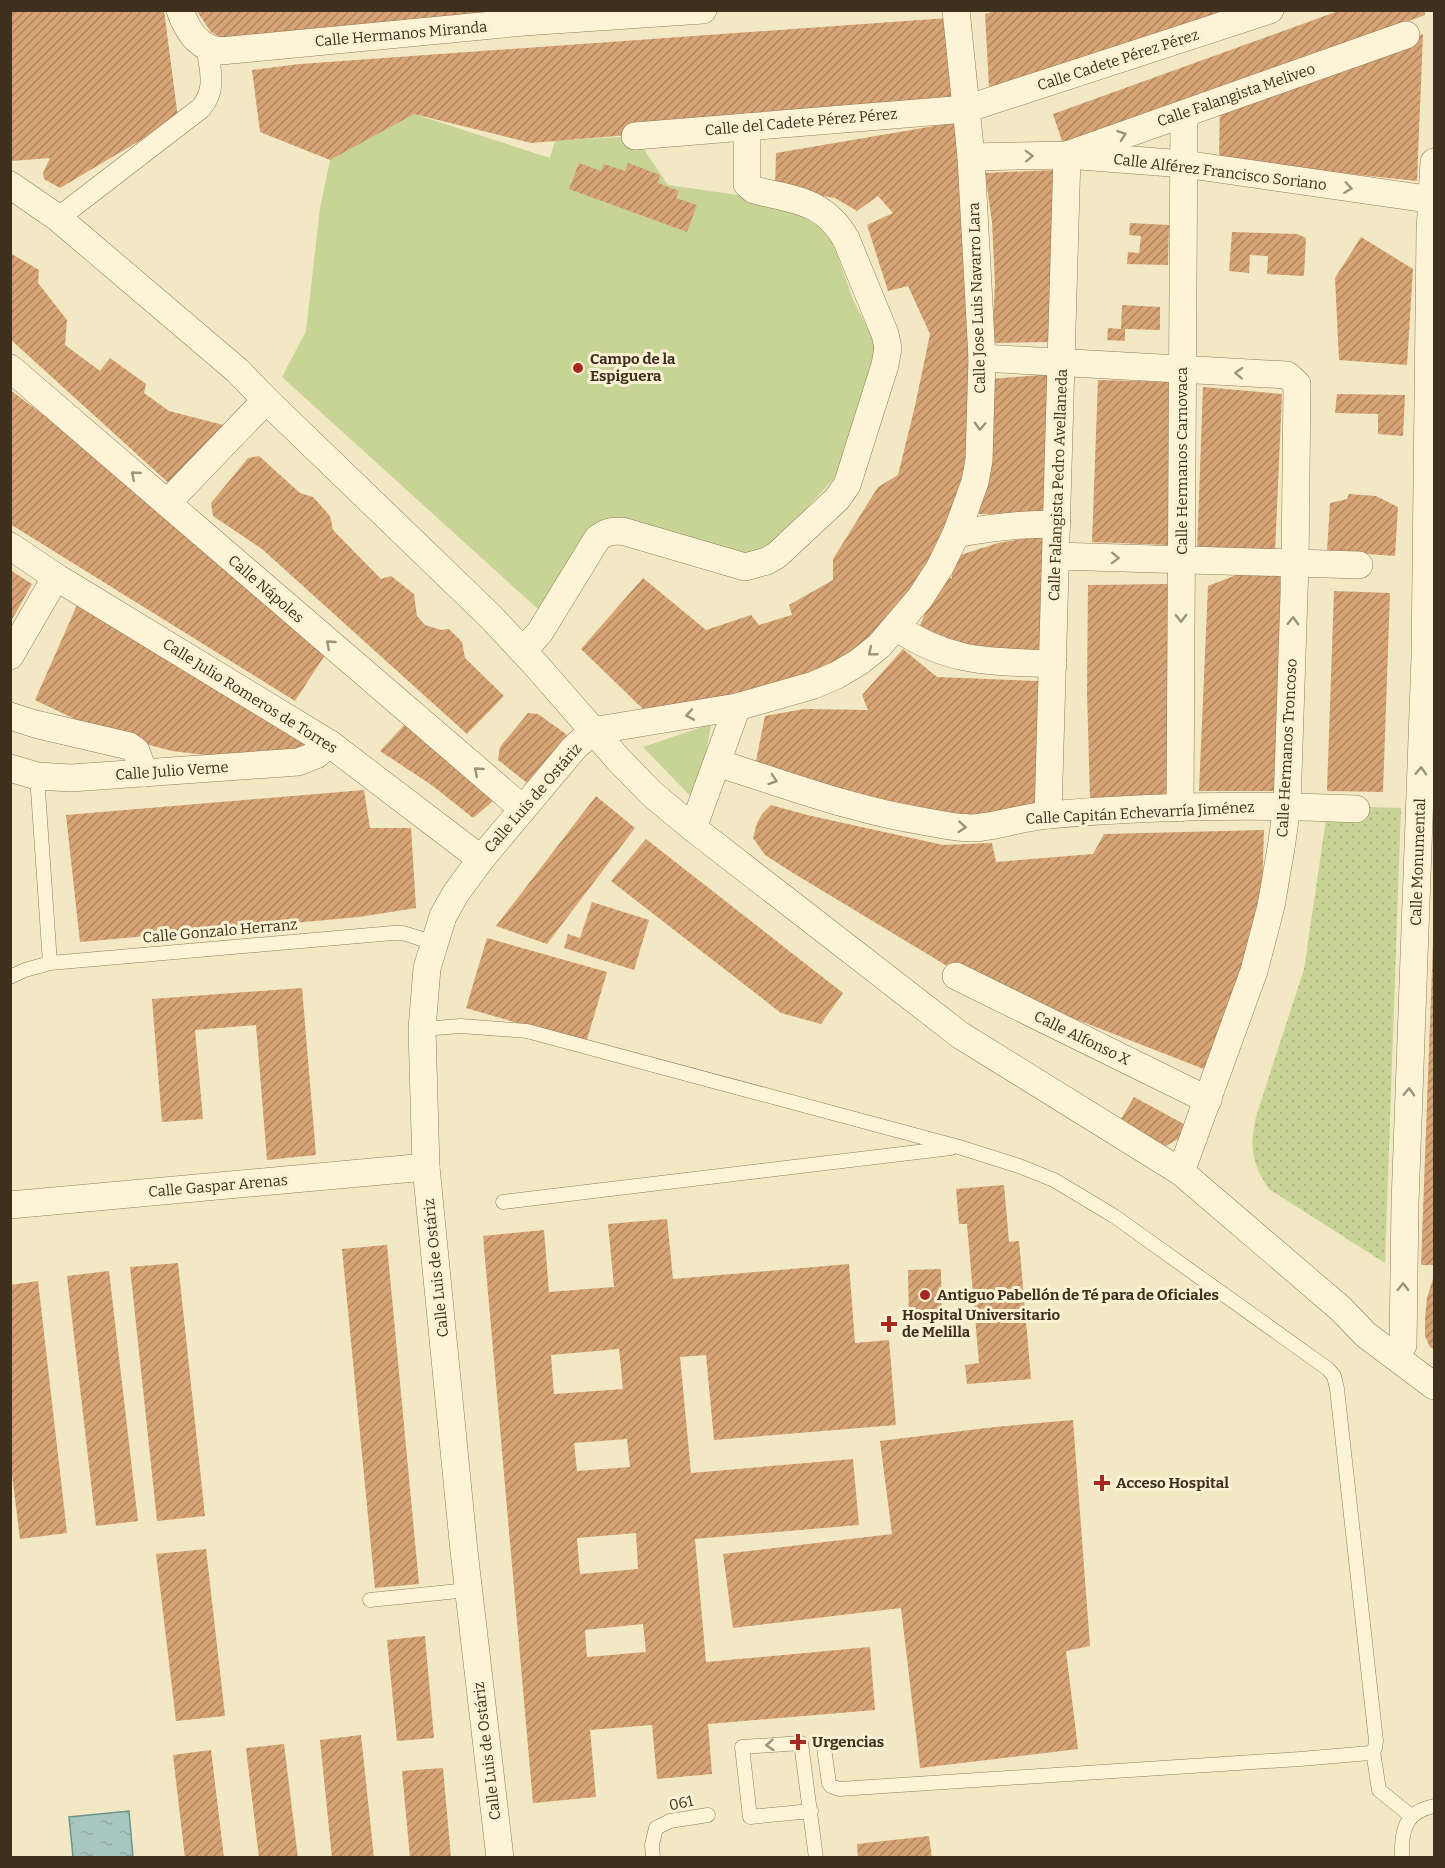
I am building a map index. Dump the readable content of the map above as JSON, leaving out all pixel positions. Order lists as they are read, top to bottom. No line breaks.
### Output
{"streets":{"street":["Calle Hermanos Miranda","Calle Cadete Pérez Pérez","Calle Falangista Meliveo","Calle del Cadete Pérez Pérez","Calle Alférez Francisco Soriano","Calle Jose Luis Navarro Lara","Calle Hermanos Carnovaca","Calle Falangista Pedro Avellaneda","Calle Nápoles","Calle Julio Romeros de Torres","Calle Hermanos Troncoso","Calle Julio Verne","Calle Luis de Ostáriz","Calle Capitán Echevarría Jiménez","Calle Monumental","Calle Alfonso X","Calle Gaspar Arenas"],"lane":["Calle Gonzalo Herranz","061"]},"crossings":[["Calle Cadete Pérez Pérez","Calle del Cadete Pérez Pérez"],["Calle Cadete Pérez Pérez","Calle Jose Luis Navarro Lara"],["Calle Falangista Meliveo","Calle Alférez Francisco Soriano"],["Calle Falangista Meliveo","Calle Hermanos Carnovaca"],["Calle Falangista Meliveo","Calle Falangista Pedro Avellaneda"],["Calle del Cadete Pérez Pérez","Calle Jose Luis Navarro Lara"],["Calle Alférez Francisco Soriano","Calle Jose Luis Navarro Lara"],["Calle Alférez Francisco Soriano","Calle Hermanos Carnovaca"],["Calle Alférez Francisco Soriano","Calle Falangista Pedro Avellaneda"],["Calle Alférez Francisco Soriano","Calle Monumental"],["Calle Jose Luis Navarro Lara","Calle Luis de Ostáriz"],["Calle Hermanos Carnovaca","Calle Hermanos Troncoso"],["Calle Hermanos Carnovaca","Calle Capitán Echevarría Jiménez"],["Calle Falangista Pedro Avellaneda","Calle Capitán Echevarría Jiménez"],["Calle Nápoles","Calle Luis de Ostáriz"],["Calle Julio Romeros de Torres","Calle Julio Verne"],["Calle Julio Romeros de Torres","Calle Luis de Ostáriz"],["Calle Hermanos Troncoso","Calle Capitán Echevarría Jiménez"],["Calle Hermanos Troncoso","Calle Alfonso X"],["Calle Luis de Ostáriz","Calle Gonzalo Herranz"],["Calle Luis de Ostáriz","Calle Gaspar Arenas"]],"one_way":["Calle Jose Luis Navarro Lara","Calle Hermanos Carnovaca","Calle Hermanos Troncoso","Calle Monumental"],"places":{"other":["Campo de la Espiguera","Antiguo Pabellón de Té para de Oficiales"],"health":["Hospital Universitario de Melilla","Acceso Hospital","Urgencias"]}}
